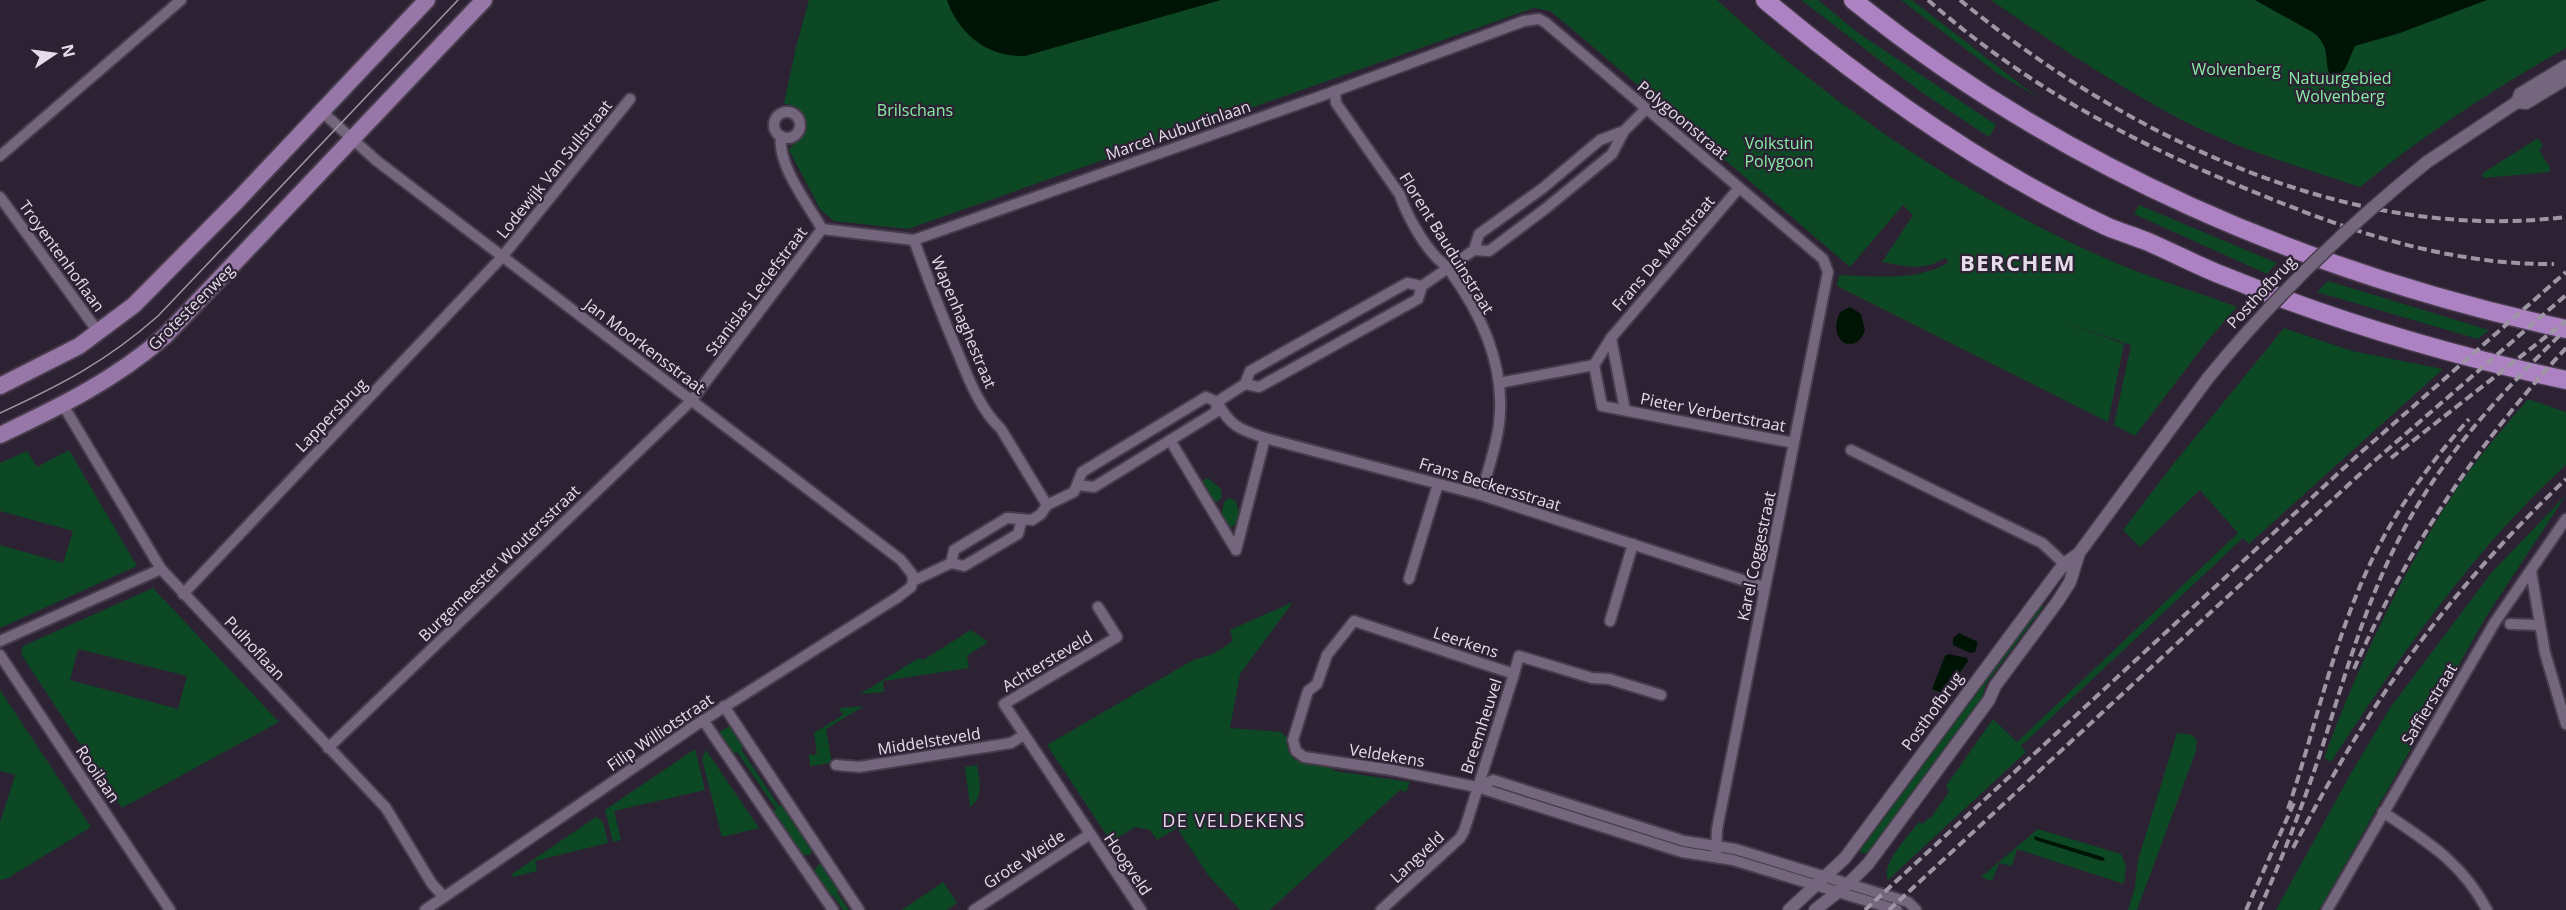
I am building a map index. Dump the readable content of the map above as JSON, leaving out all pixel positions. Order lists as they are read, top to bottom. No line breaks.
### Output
{"streets":{"main road":["Grotesteenweg"],"street":["Polygoonstraat","Marcel Auburtinlaan","Lodewijk Van Sullstraat","Florent Bauduinstraat","Frans De Manstraat","Troyentenhoflaan","Stanislas Leclefstraat","Posthofbrug","Wapenhaghestraat","Jan Moorkensstraat","Pieter Verbertstraat","Lappersbrug","Frans Beckersstraat","Karel Coggestraat","Burgemeester Woutersstraat","Leerkens","Pulhoflaan","Achtersteveld","Saffierstraat","Breemheuvel","Filip Williotstraat","Middelsteveld","Veldekens","Rooilaan","Langveld","Grote Weide","Hoogveld"]},"crossings":[["Polygoonstraat","Marcel Auburtinlaan"],["Polygoonstraat","Frans De Manstraat"],["Polygoonstraat","Karel Coggestraat"],["Marcel Auburtinlaan","Florent Bauduinstraat"],["Marcel Auburtinlaan","Stanislas Leclefstraat"],["Marcel Auburtinlaan","Wapenhaghestraat"],["Lodewijk Van Sullstraat","Jan Moorkensstraat"],["Lodewijk Van Sullstraat","Lappersbrug"],["Florent Bauduinstraat","Frans Beckersstraat"],["Frans De Manstraat","Pieter Verbertstraat"],["Stanislas Leclefstraat","Jan Moorkensstraat"],["Stanislas Leclefstraat","Burgemeester Woutersstraat"],["Grotesteenweg","Jan Moorkensstraat"],["Grotesteenweg","Pulhoflaan"],["Jan Moorkensstraat","Lappersbrug"],["Jan Moorkensstraat","Burgemeester Woutersstraat"],["Jan Moorkensstraat","Filip Williotstraat"],["Pieter Verbertstraat","Karel Coggestraat"],["Lappersbrug","Pulhoflaan"],["Frans Beckersstraat","Karel Coggestraat"],["Karel Coggestraat","Veldekens"],["Burgemeester Woutersstraat","Pulhoflaan"],["Leerkens","Breemheuvel"],["Leerkens","Veldekens"],["Pulhoflaan","Filip Williotstraat"],["Achtersteveld","Middelsteveld"],["Achtersteveld","Grote Weide"],["Achtersteveld","Hoogveld"],["Breemheuvel","Veldekens"],["Breemheuvel","Langveld"],["Veldekens","Langveld"],["Grote Weide","Hoogveld"]],"districts":["BERCHEM","DE VELDEKENS"],"parks":["Wolvenberg","Natuurgebied Wolvenberg","Brilschans","Volkstuin Polygoon"],"north":"right"}
